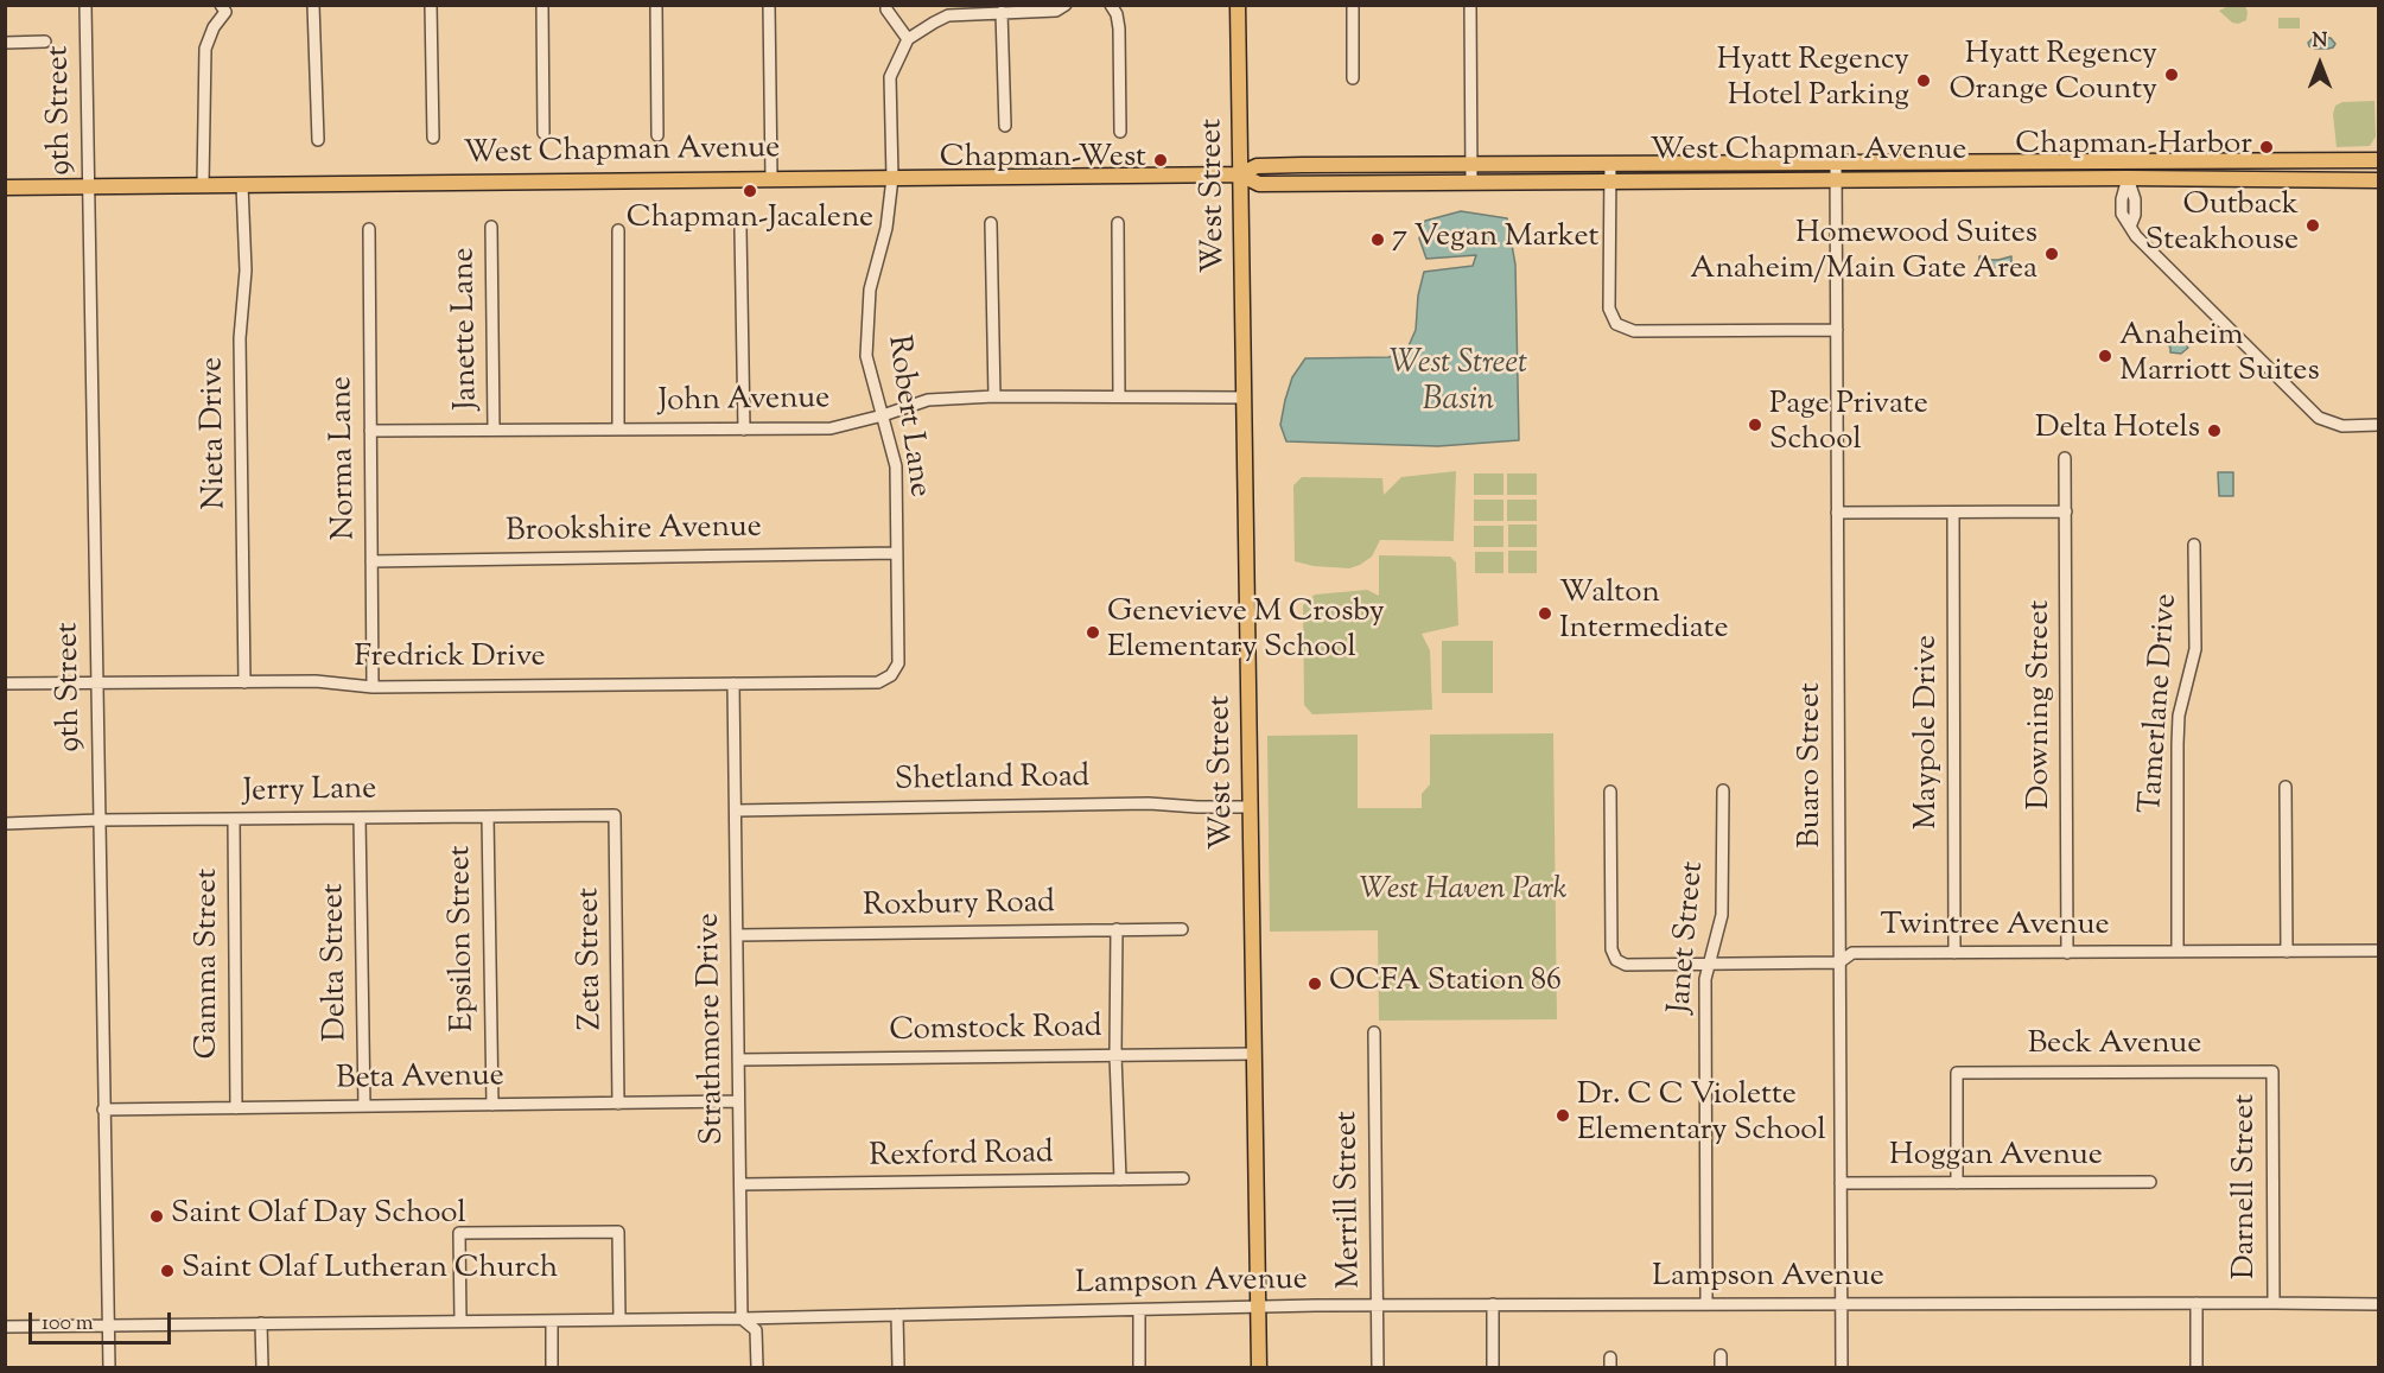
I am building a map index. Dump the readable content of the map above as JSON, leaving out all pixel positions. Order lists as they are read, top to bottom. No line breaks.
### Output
{"streets":{"main road":["West Chapman Avenue","West Street"],"street":["9th Street","Janette Lane","John Avenue","Robert Lane","Nieta Drive","Norma Lane","Brookshire Avenue","Fredrick Drive","Tamerlane Drive","Downing Street","Maypole Drive","Buaro Street","Shetland Road","Jerry Lane","Roxbury Road","Twintree Avenue","Janet Street","Epsilon Street","Zeta Street","Delta Street","Gamma Street","Strathmore Drive","Comstock Road","Beck Avenue","Beta Avenue","Rexford Road","Hoggan Avenue","Darnell Street","Merrill Street","Lampson Avenue"]},"crossings":[["9th Street","West Chapman Avenue"],["9th Street","Fredrick Drive"],["9th Street","Jerry Lane"],["9th Street","Beta Avenue"],["9th Street","Lampson Avenue"],["West Chapman Avenue","West Street"],["West Chapman Avenue","Robert Lane"],["West Chapman Avenue","Nieta Drive"],["West Chapman Avenue","Buaro Street"],["West Street","John Avenue"],["West Street","Shetland Road"],["West Street","Comstock Road"],["West Street","Lampson Avenue"],["Janette Lane","John Avenue"],["John Avenue","Robert Lane"],["John Avenue","Norma Lane"],["Robert Lane","Brookshire Avenue"],["Robert Lane","Fredrick Drive"],["Nieta Drive","Fredrick Drive"],["Norma Lane","Brookshire Avenue"],["Norma Lane","Fredrick Drive"],["Fredrick Drive","Strathmore Drive"],["Tamerlane Drive","Twintree Avenue"],["Downing Street","Twintree Avenue"],["Maypole Drive","Twintree Avenue"],["Buaro Street","Twintree Avenue"],["Buaro Street","Hoggan Avenue"],["Buaro Street","Lampson Avenue"],["Shetland Road","Strathmore Drive"],["Jerry Lane","Epsilon Street"],["Jerry Lane","Zeta Street"],["Jerry Lane","Delta Street"],["Jerry Lane","Gamma Street"],["Roxbury Road","Strathmore Drive"],["Twintree Avenue","Janet Street"],["Janet Street","Lampson Avenue"],["Epsilon Street","Beta Avenue"],["Zeta Street","Beta Avenue"],["Delta Street","Beta Avenue"],["Gamma Street","Beta Avenue"],["Strathmore Drive","Comstock Road"],["Strathmore Drive","Beta Avenue"],["Strathmore Drive","Rexford Road"],["Strathmore Drive","Lampson Avenue"],["Beck Avenue","Hoggan Avenue"],["Beck Avenue","Darnell Street"],["Darnell Street","Lampson Avenue"],["Merrill Street","Lampson Avenue"]],"water":["West Street Basin"],"parks":["West Haven Park"],"places":["Hyatt Regency Orange County","Hyatt Regency Hotel Parking","Chapman-Harbor","Chapman-West","Chapman-Jacalene","Outback Steakhouse","7 Vegan Market","Homewood Suites Anaheim/Main Gate Area","Anaheim Marriott Suites","Page Private School","Delta Hotels","Walton Intermediate","Genevieve M Crosby Elementary School","OCFA Station 86","Dr. C C Violette Elementary School","Saint Olaf Day School","Saint Olaf Lutheran Church"],"scale_bar":"100 m","north":"top"}
